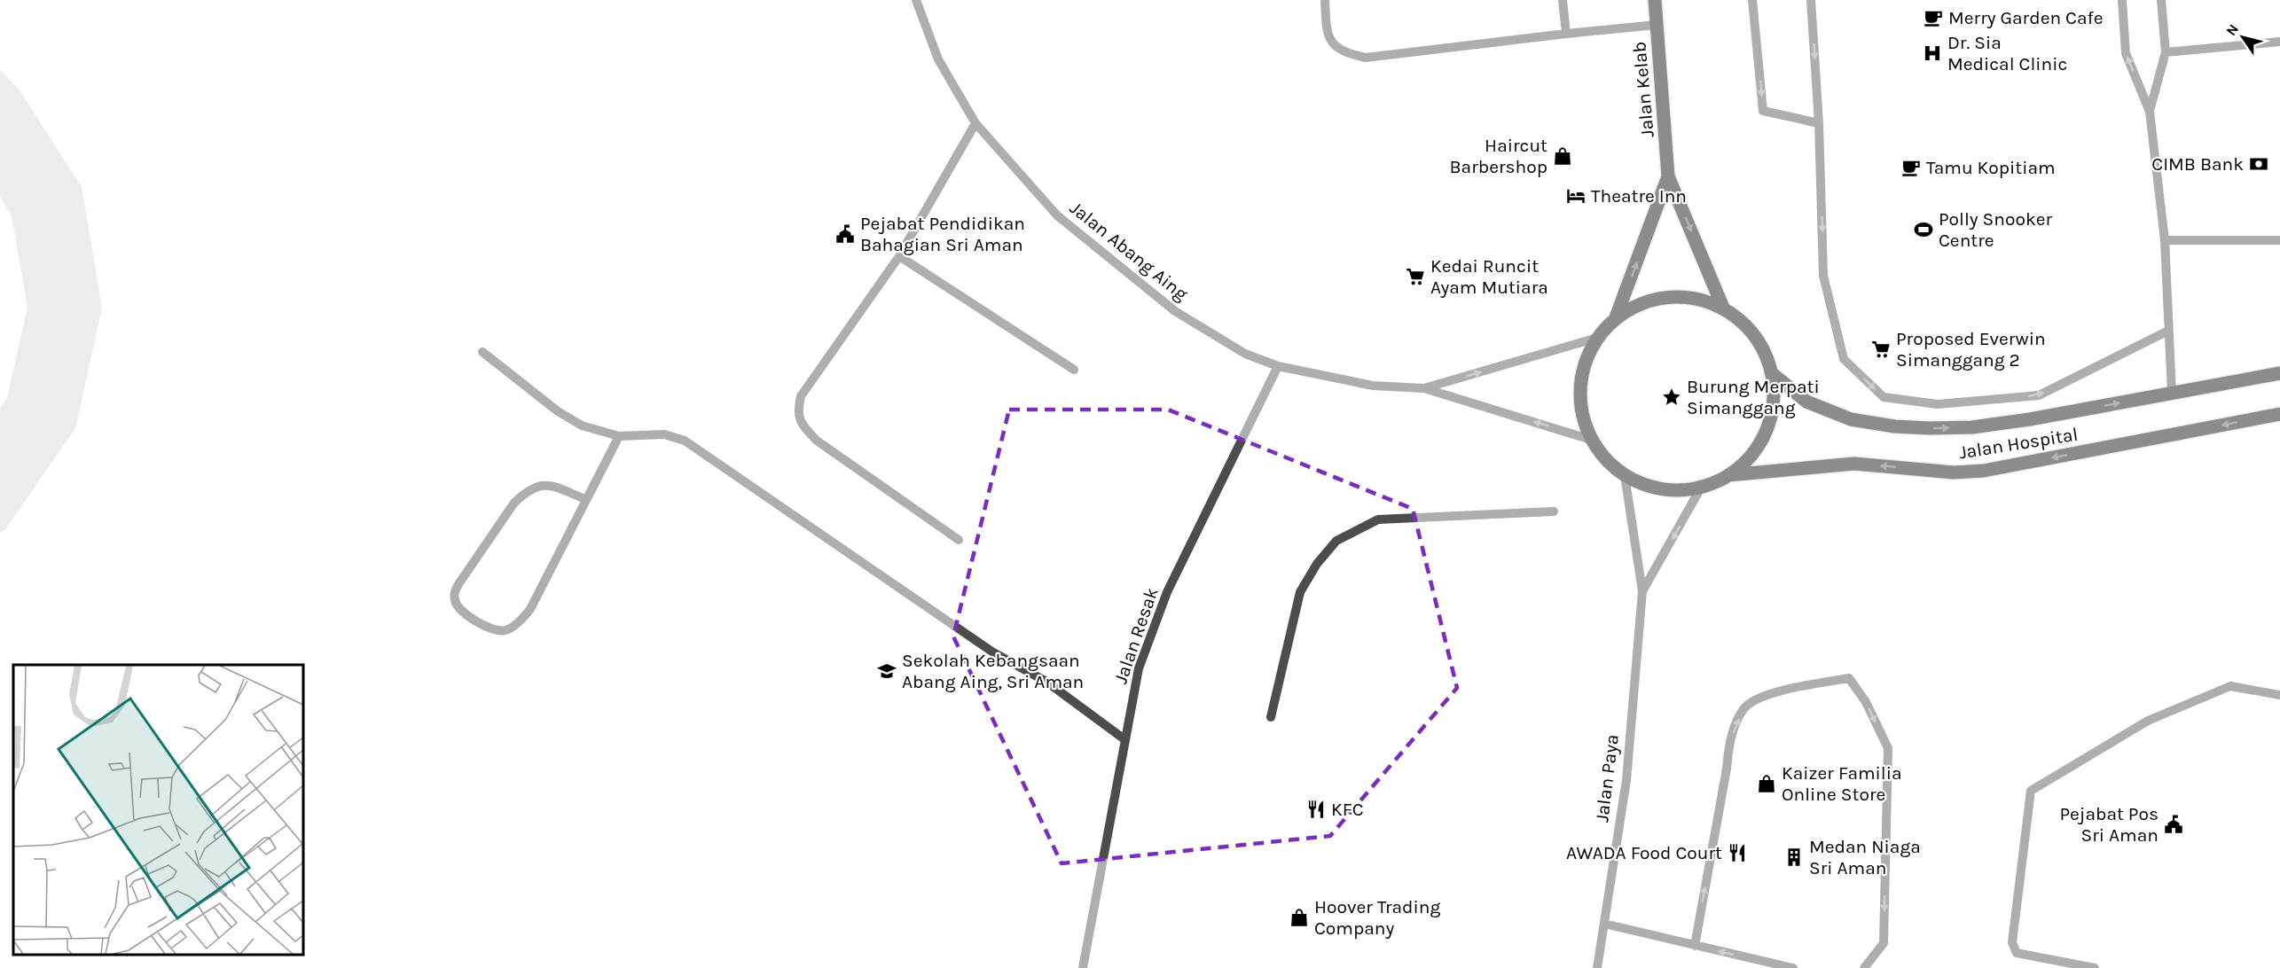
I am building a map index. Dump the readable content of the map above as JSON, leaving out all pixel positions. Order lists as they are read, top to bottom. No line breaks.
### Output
{"streets":{"main road":["Jalan Kelab","Jalan Hospital"],"street":["Jalan Abang Aing","Jalan Resak","Jalan Paya"]},"crossings":[["Jalan Abang Aing","Jalan Resak"]],"places":{"cafe":["Merry Garden Cafe","Tamu Kopitiam"],"hospital":["Dr. Sia Medical Clinic"],"shop":["Haircut Barbershop","Kaizer Familia Online Store","Hoover Trading Company"],"bank":["CIMB Bank"],"hotel":["Theatre Inn"],"sports":["Polly Snooker Centre"],"public building":["Pejabat Pendidikan Bahagian Sri Aman","Pejabat Pos Sri Aman"],"supermarket":["Kedai Runcit Ayam Mutiara","Proposed Everwin Simanggang 2"],"place":["Burung Merpati Simanggang"],"school or university":["Sekolah Kebangsaan Abang Aing, Sri Aman"],"restaurant":["KFC","AWADA Food Court"],"building":["Medan Niaga Sri Aman"]},"north":"top left"}
